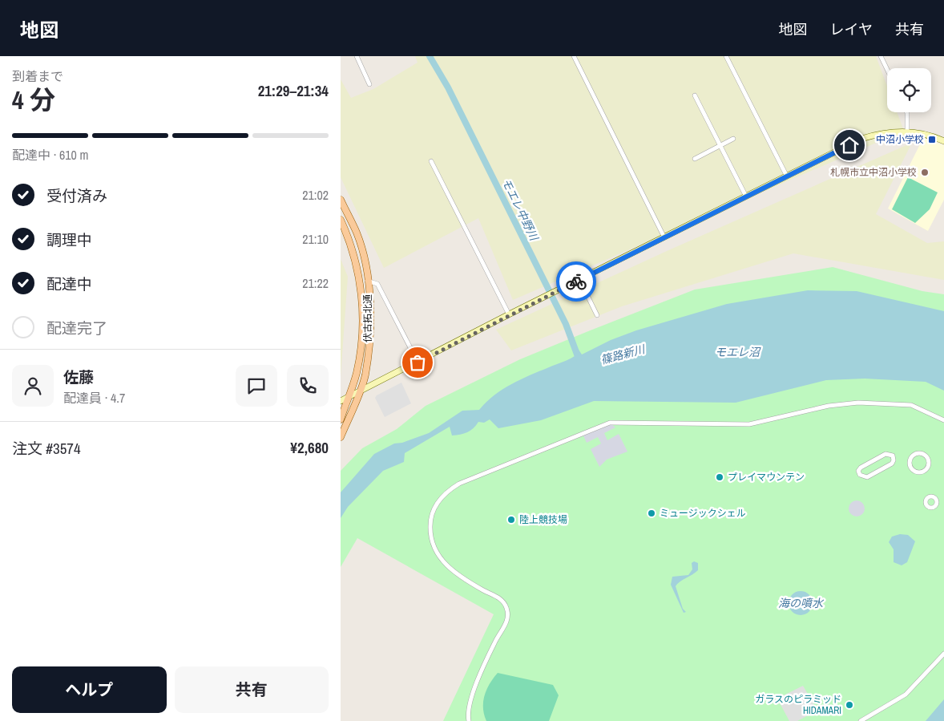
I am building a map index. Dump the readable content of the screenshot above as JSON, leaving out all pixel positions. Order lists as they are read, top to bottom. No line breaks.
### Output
{"streets":{"main road":["伏古拓北通"]},"water":["モエレ中野川","モエレ沼","篠路新川","海の噴水"],"places":{"transit":["中沼小学校"],"other":["札幌市立中沼小学校","プレイマウンテン","ミュージックシェル","陸上競技場","ガラスのピラミッド HIDAMARI"]},"page":{"header":"地図","nav":["地図","レイヤ","共有"],"heading":["4 分","到着まで","21:29–21:34"],"panel":["佐藤","配達員 · 4.7","注文 #3574","¥2,680"],"bar":"配達中 · 610 m","list":[["受付済み","21:02"],["調理中","21:10"],["配達中","21:22"],"配達完了"],"buttons":["ヘルプ","共有"]}}
